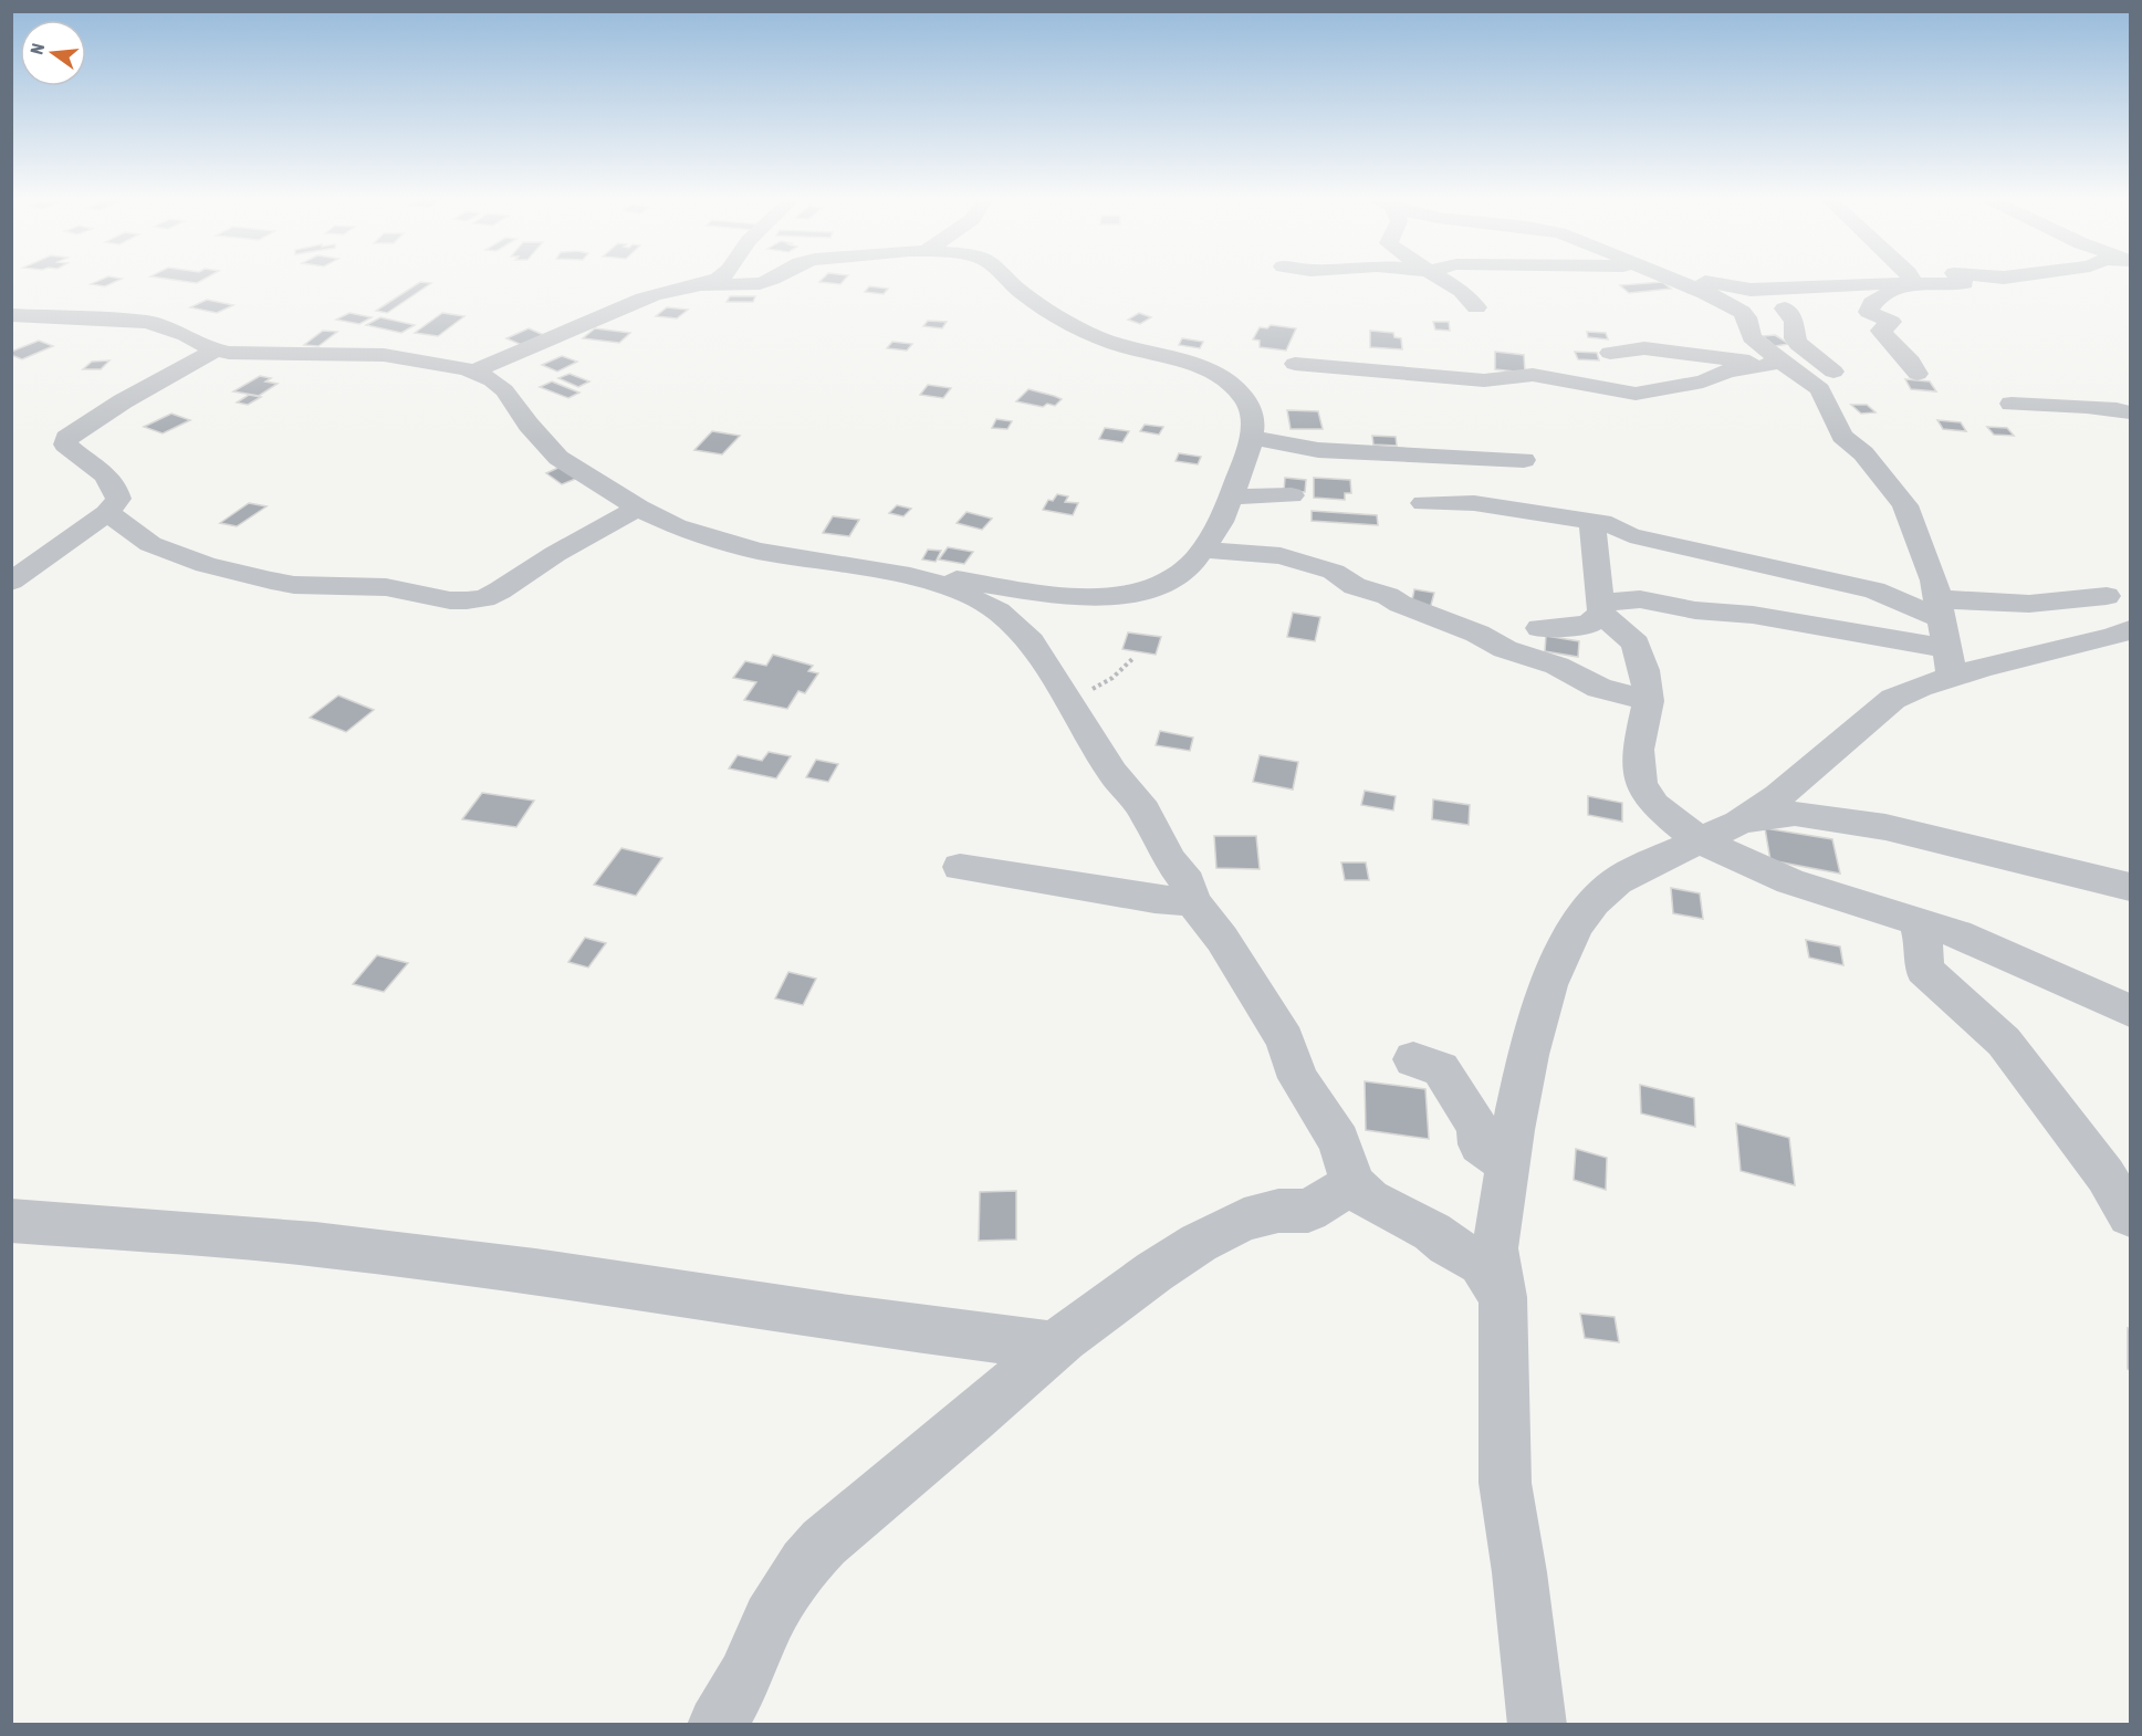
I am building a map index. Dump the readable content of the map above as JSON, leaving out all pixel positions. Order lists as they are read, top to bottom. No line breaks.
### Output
{"north":"left"}
